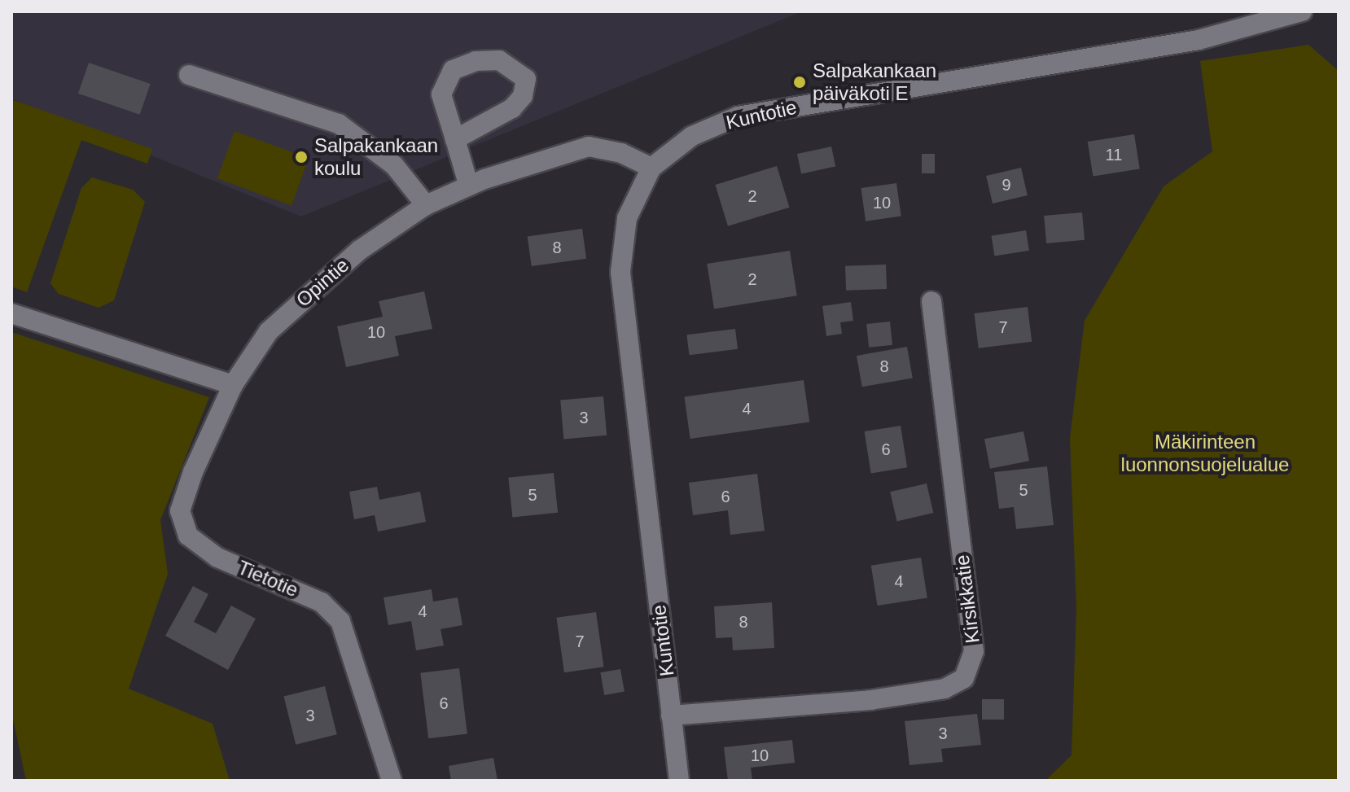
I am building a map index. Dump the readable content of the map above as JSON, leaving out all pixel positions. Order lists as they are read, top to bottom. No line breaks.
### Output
{"streets":{"street":["Kuntotie","Opintie","Tietotie","Kirsikkatie"]},"crossings":[["Kuntotie","Opintie"],["Kuntotie","Kirsikkatie"],["Opintie","Tietotie"]],"parks":["Mäkirinteen luonnonsuojelualue"],"places":["Salpakankaan päiväkoti E","Salpakankaan koulu"],"house_numbers":["11","9","2","10","8","2","7","10","8","4","3","6","5","5","6","4","4","8","7","6","3","3","10"]}
